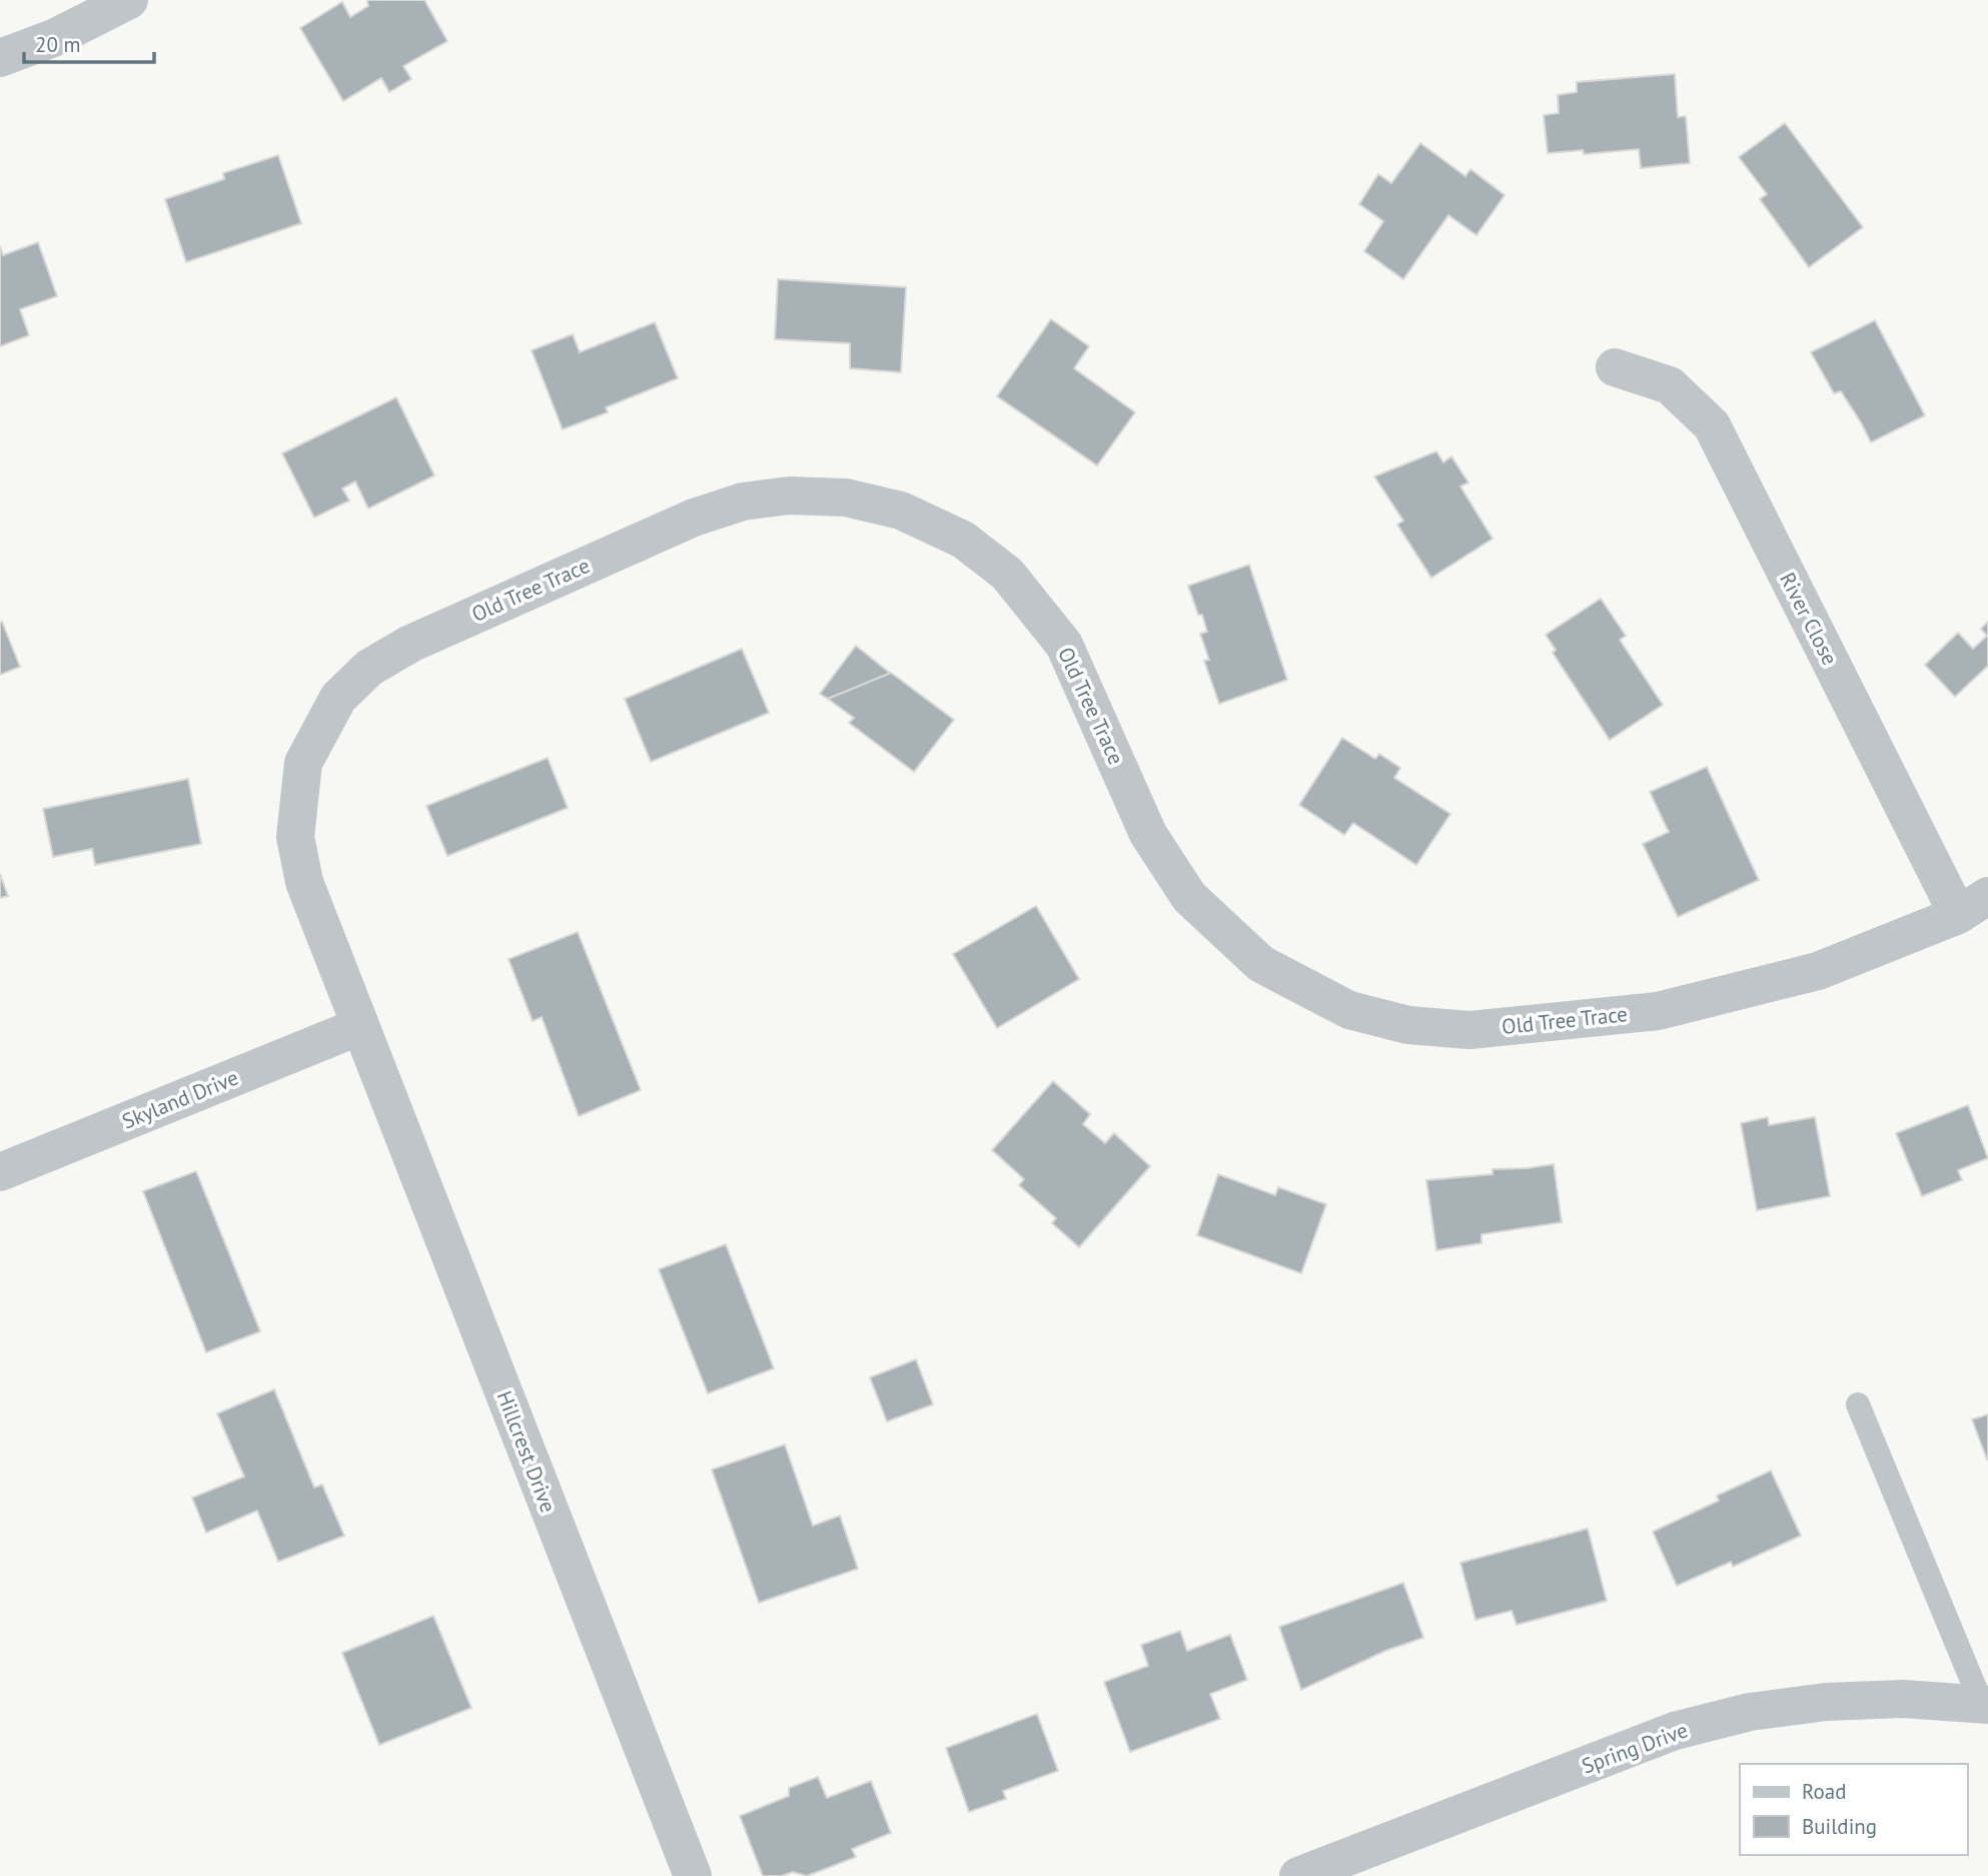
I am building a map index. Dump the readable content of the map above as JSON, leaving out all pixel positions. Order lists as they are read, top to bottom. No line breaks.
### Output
{"streets":{"street":["Old Tree Trace","River Close","Skyland Drive","Hillcrest Drive","Spring Drive"]},"crossings":[["Old Tree Trace","River Close"],["Old Tree Trace","Skyland Drive"],["Old Tree Trace","Hillcrest Drive"],["Skyland Drive","Hillcrest Drive"]],"legend":["Road","Building"],"scale_bar":"20 m"}
